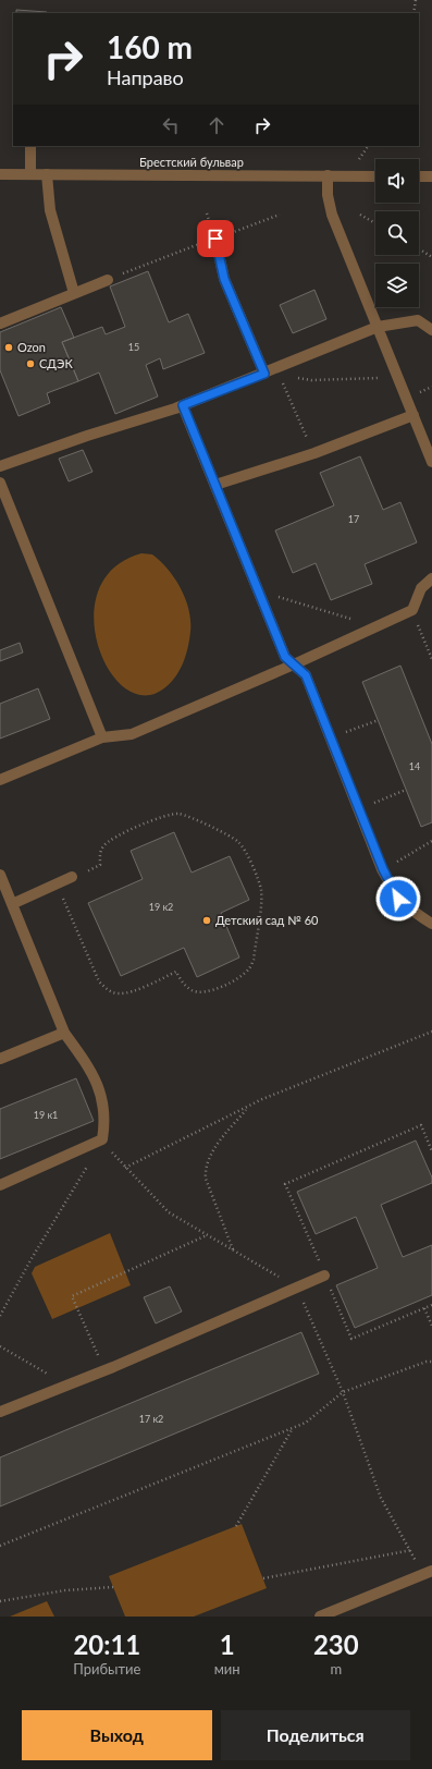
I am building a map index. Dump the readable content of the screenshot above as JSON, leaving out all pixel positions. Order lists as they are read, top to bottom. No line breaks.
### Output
{"streets":{"street":["Брестский бульвар"]},"places":["Ozon","СДЭК","Детский сад № 60"],"house_numbers":["15","17","14","19 к2","19 к1","17 к2"],"page":{"turn":["160 m","Направо"],"eta":["20:11","Прибытие","1","мин","230","m"],"buttons":["Выход","Поделиться"]}}
